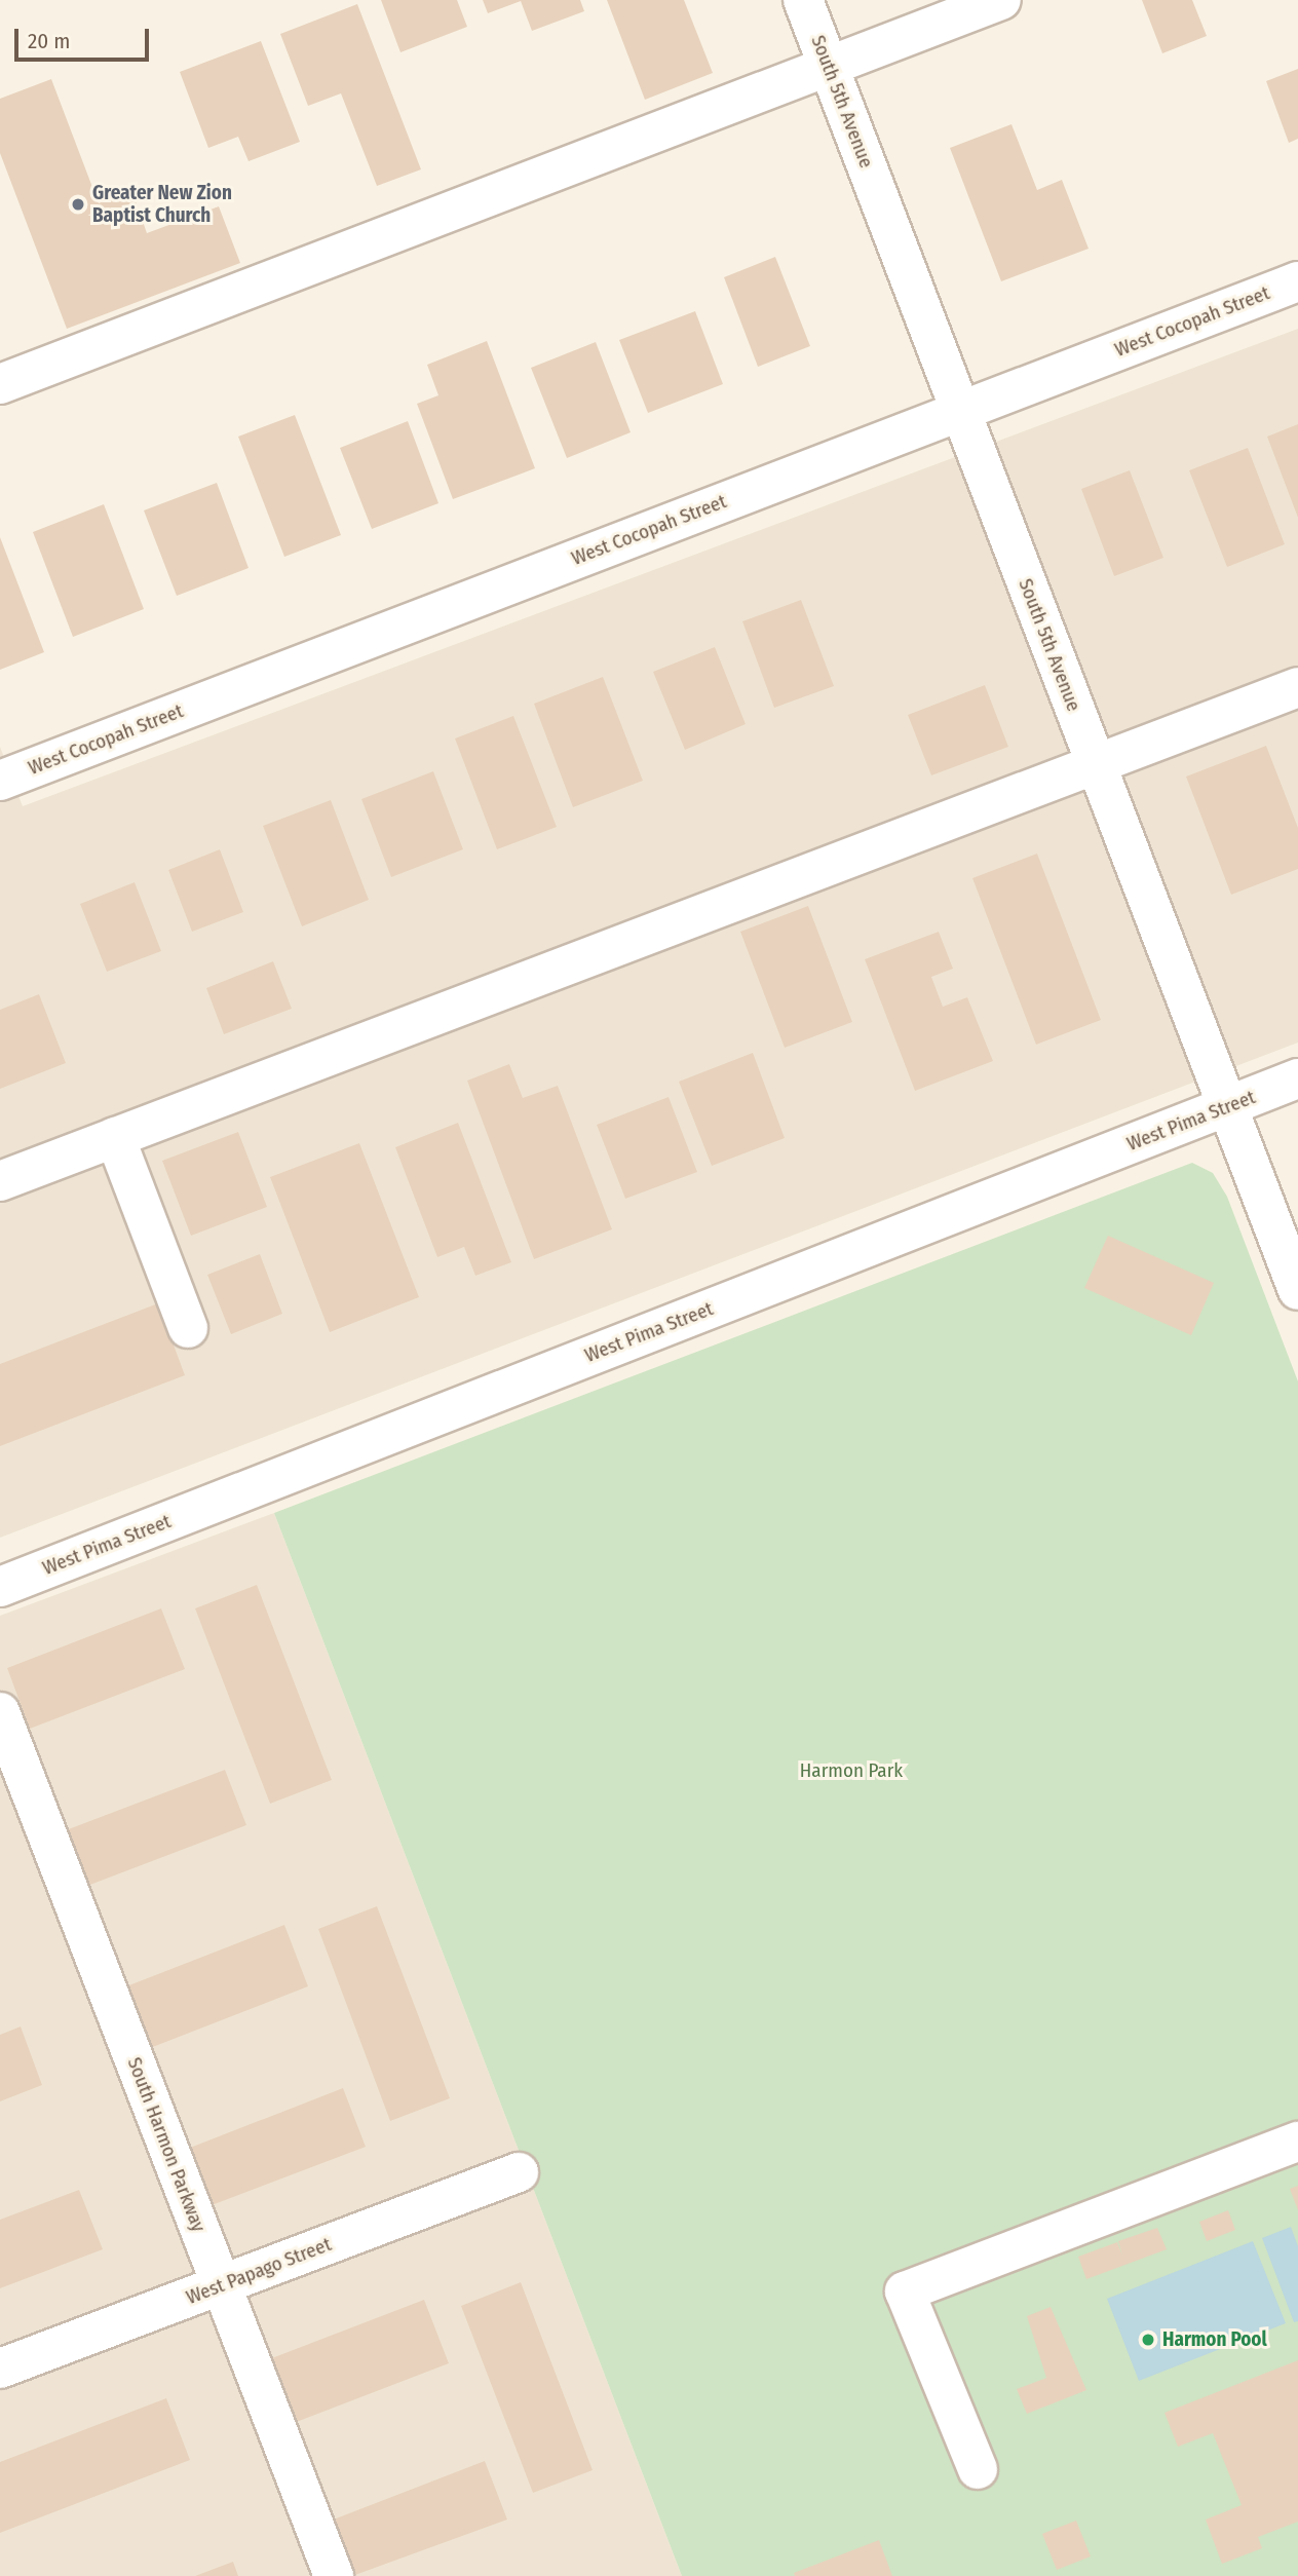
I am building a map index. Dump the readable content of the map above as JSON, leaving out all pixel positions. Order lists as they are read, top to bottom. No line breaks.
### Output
{"streets":{"street":["South 5th Avenue","West Cocopah Street","West Pima Street","South Harmon Parkway","West Papago Street"]},"crossings":[["South 5th Avenue","West Cocopah Street"],["South 5th Avenue","West Pima Street"],["South Harmon Parkway","West Papago Street"]],"parks":["Harmon Park"],"places":["Greater New Zion Baptist Church","Harmon Pool"],"scale_bar":"20 m"}
